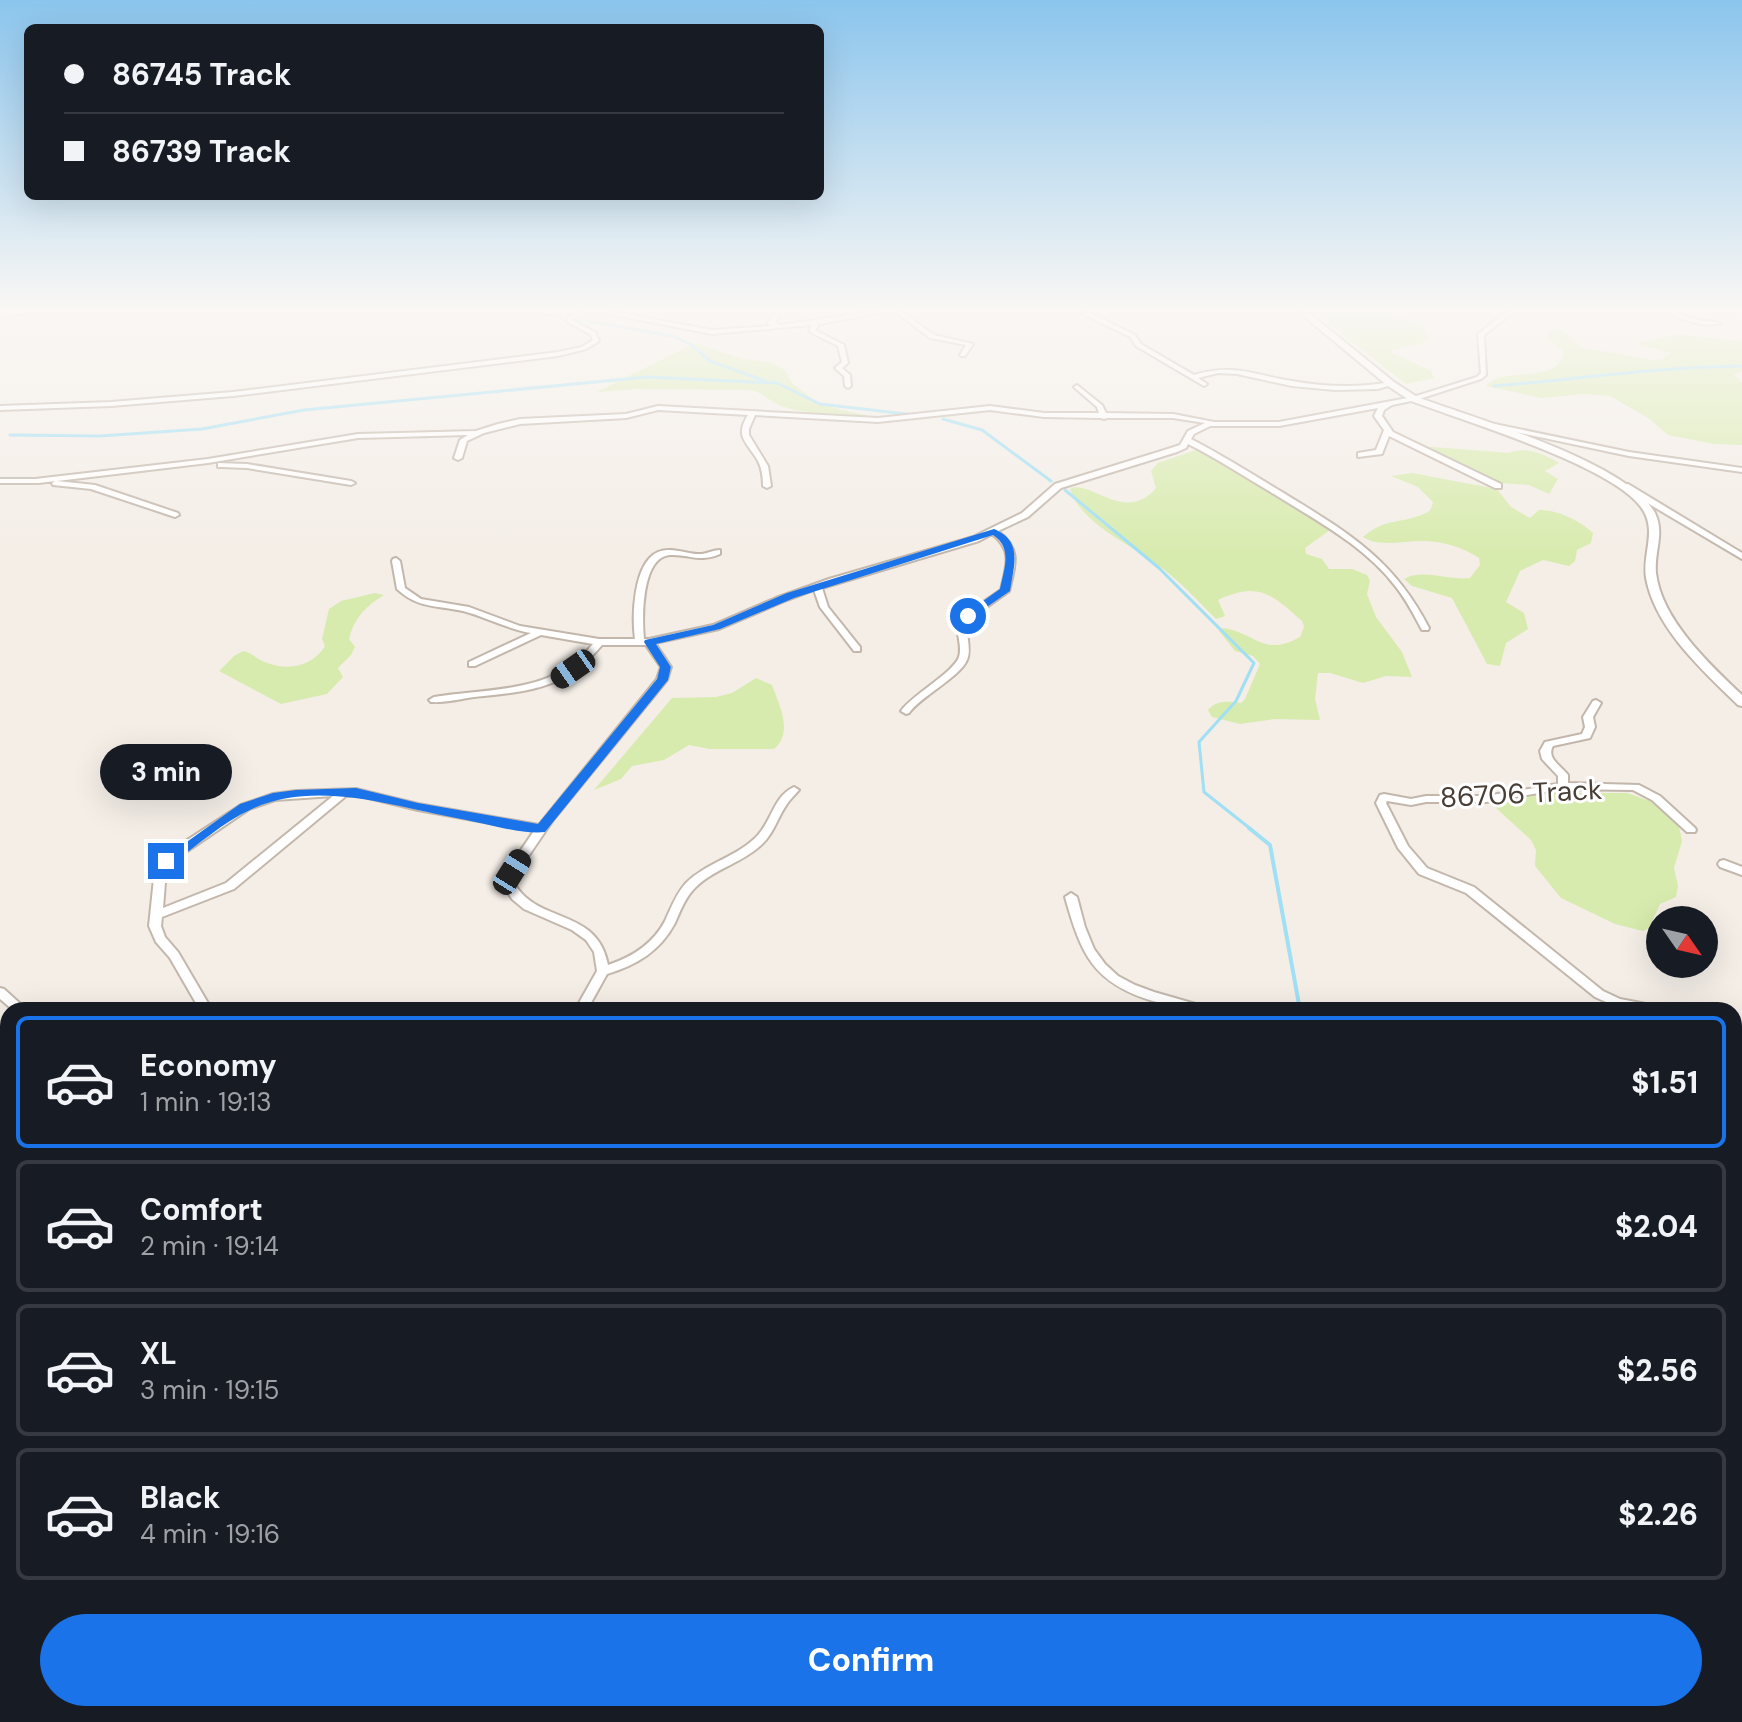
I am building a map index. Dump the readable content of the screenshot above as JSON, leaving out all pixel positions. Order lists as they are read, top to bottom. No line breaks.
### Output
{"streets":{"street":["86706 Track"]},"north":"bottom right","page":{"banner":["86745 Track","86739 Track"],"bubble":"3 min","list":[{"name":"Economy","note":"1 min · 19:13","value":"$1.51"},{"name":"Comfort","note":"2 min · 19:14","value":"$2.04"},{"name":"XL","note":"3 min · 19:15","value":"$2.56"},{"name":"Black","note":"4 min · 19:16","value":"$2.26"}],"buttons":"Confirm"}}
